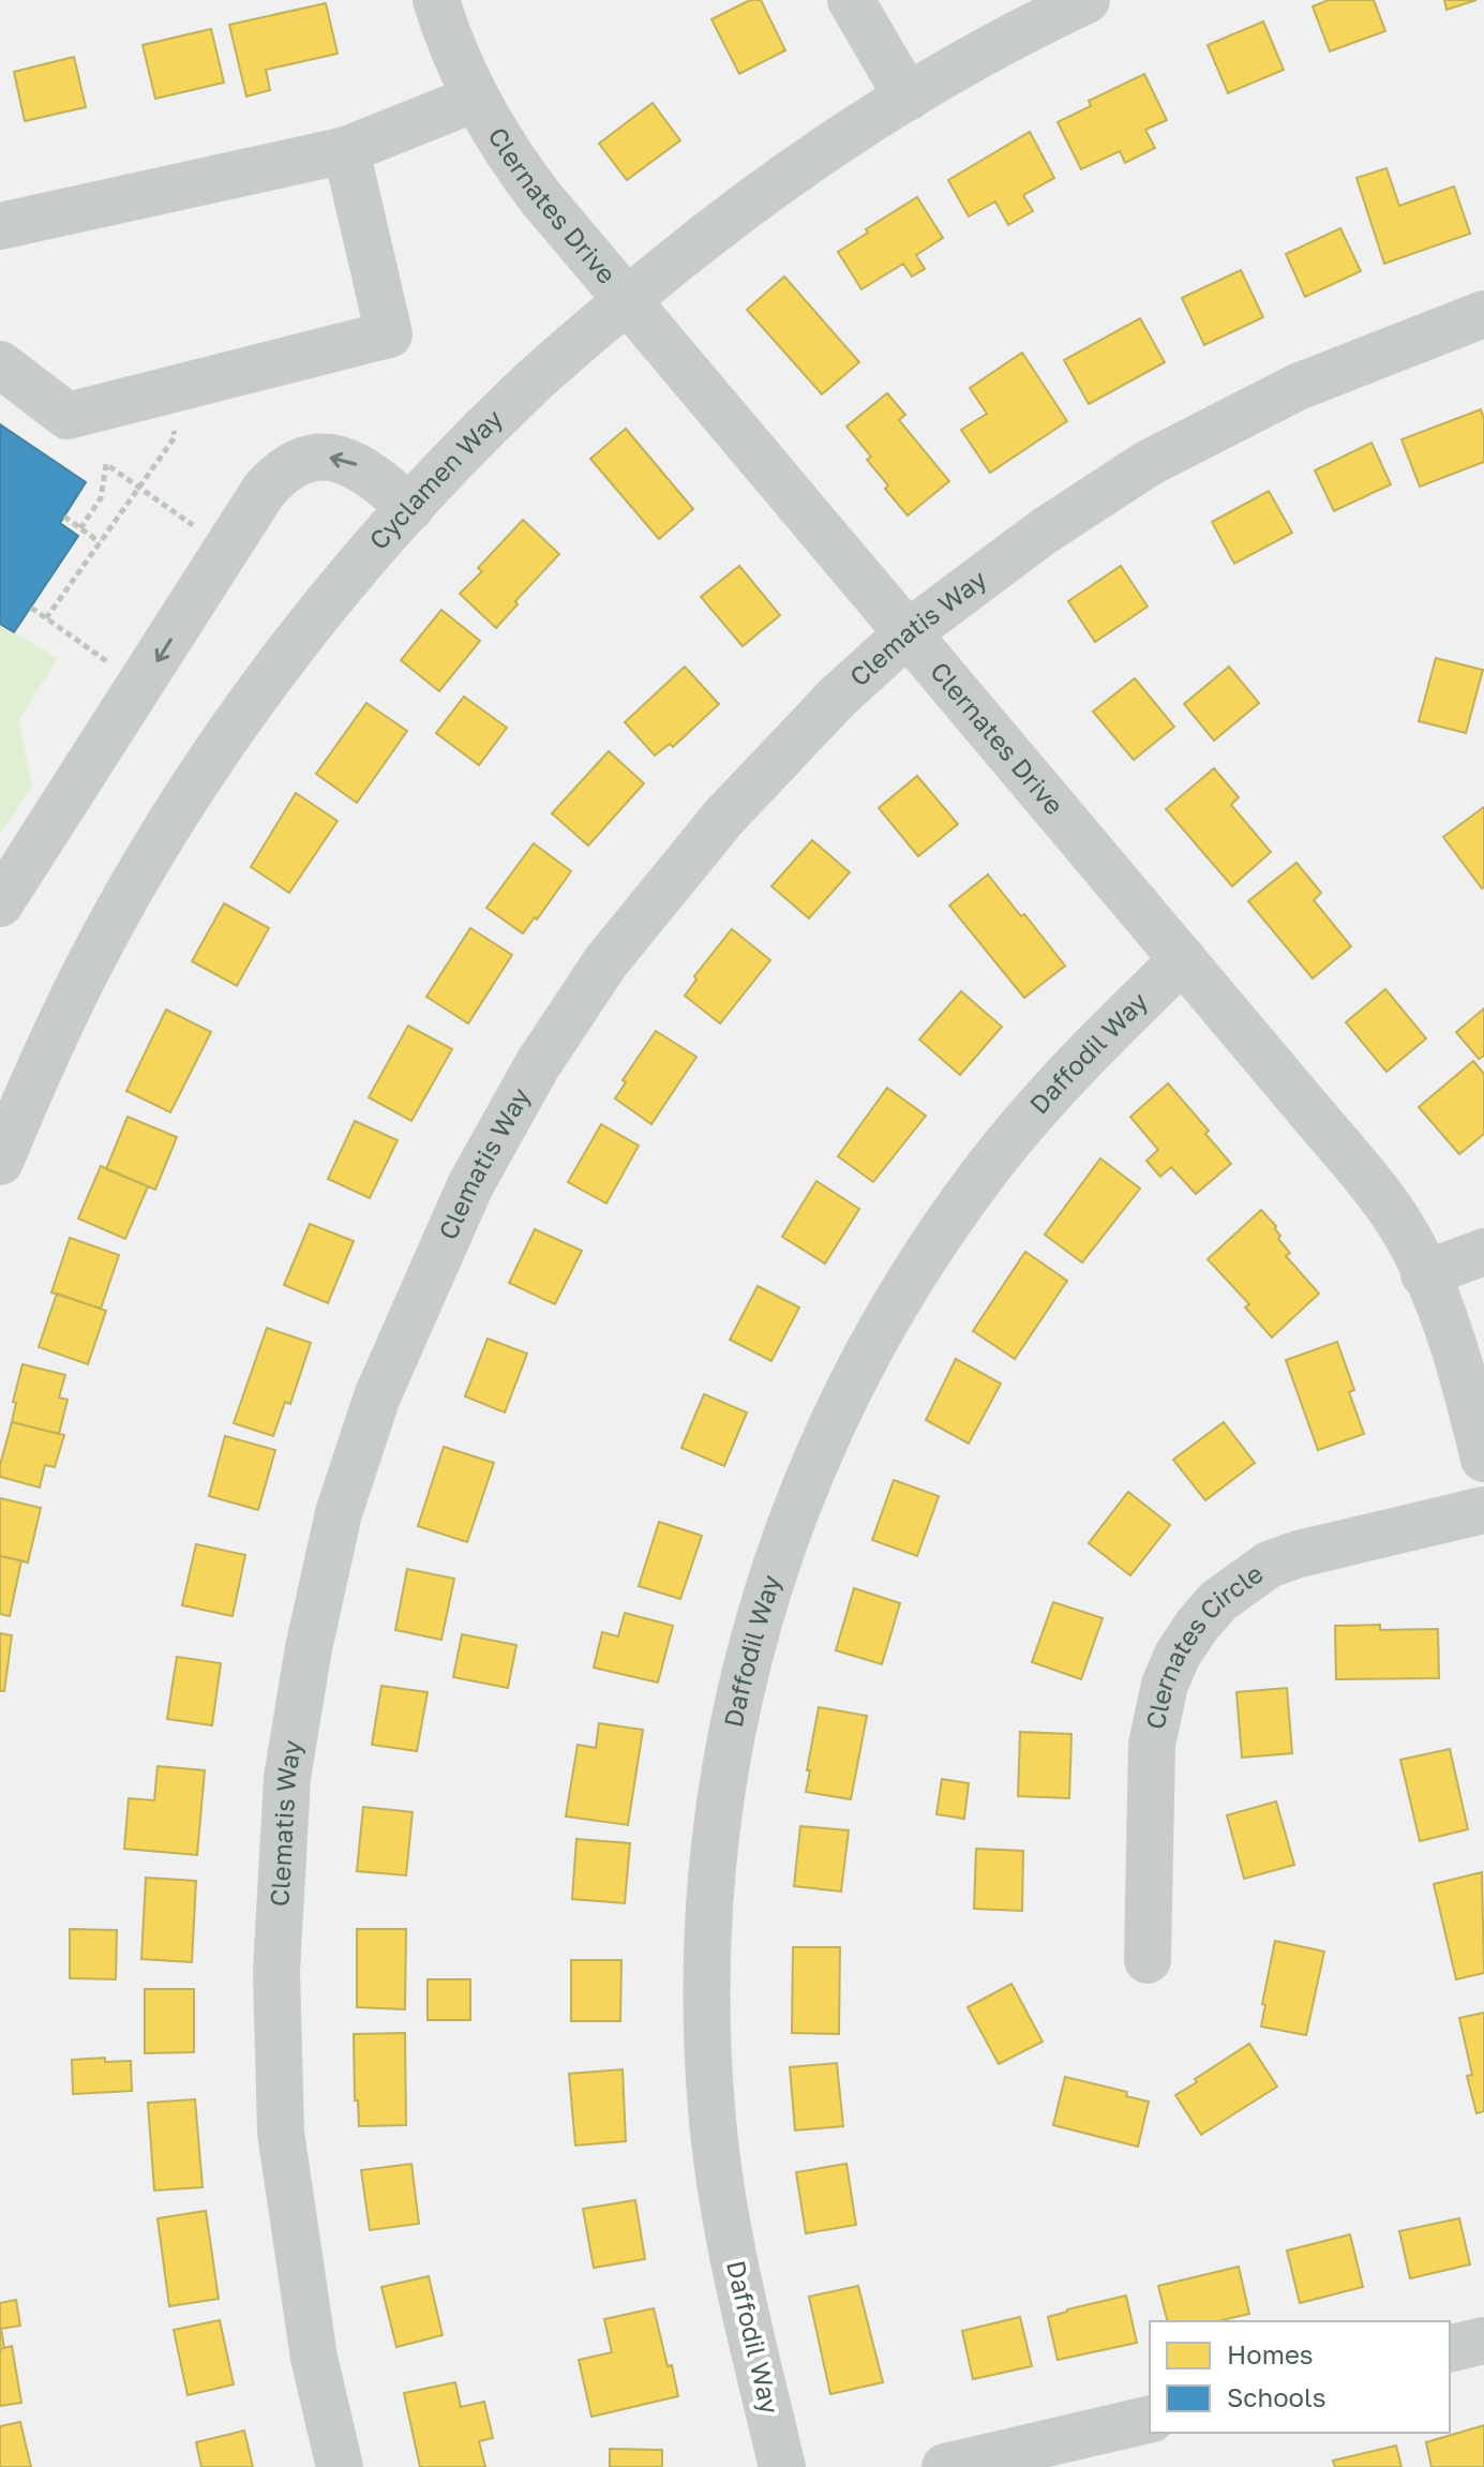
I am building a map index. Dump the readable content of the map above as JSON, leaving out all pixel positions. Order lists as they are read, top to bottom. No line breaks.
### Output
{"streets":{"street":["Clernates Drive","Cyclamen Way","Clematis Way","Daffodil Way","Clernates Circle"]},"crossings":[["Clernates Drive","Cyclamen Way"],["Clernates Drive","Clematis Way"],["Clernates Drive","Daffodil Way"]],"legend":["Homes","Schools"]}
